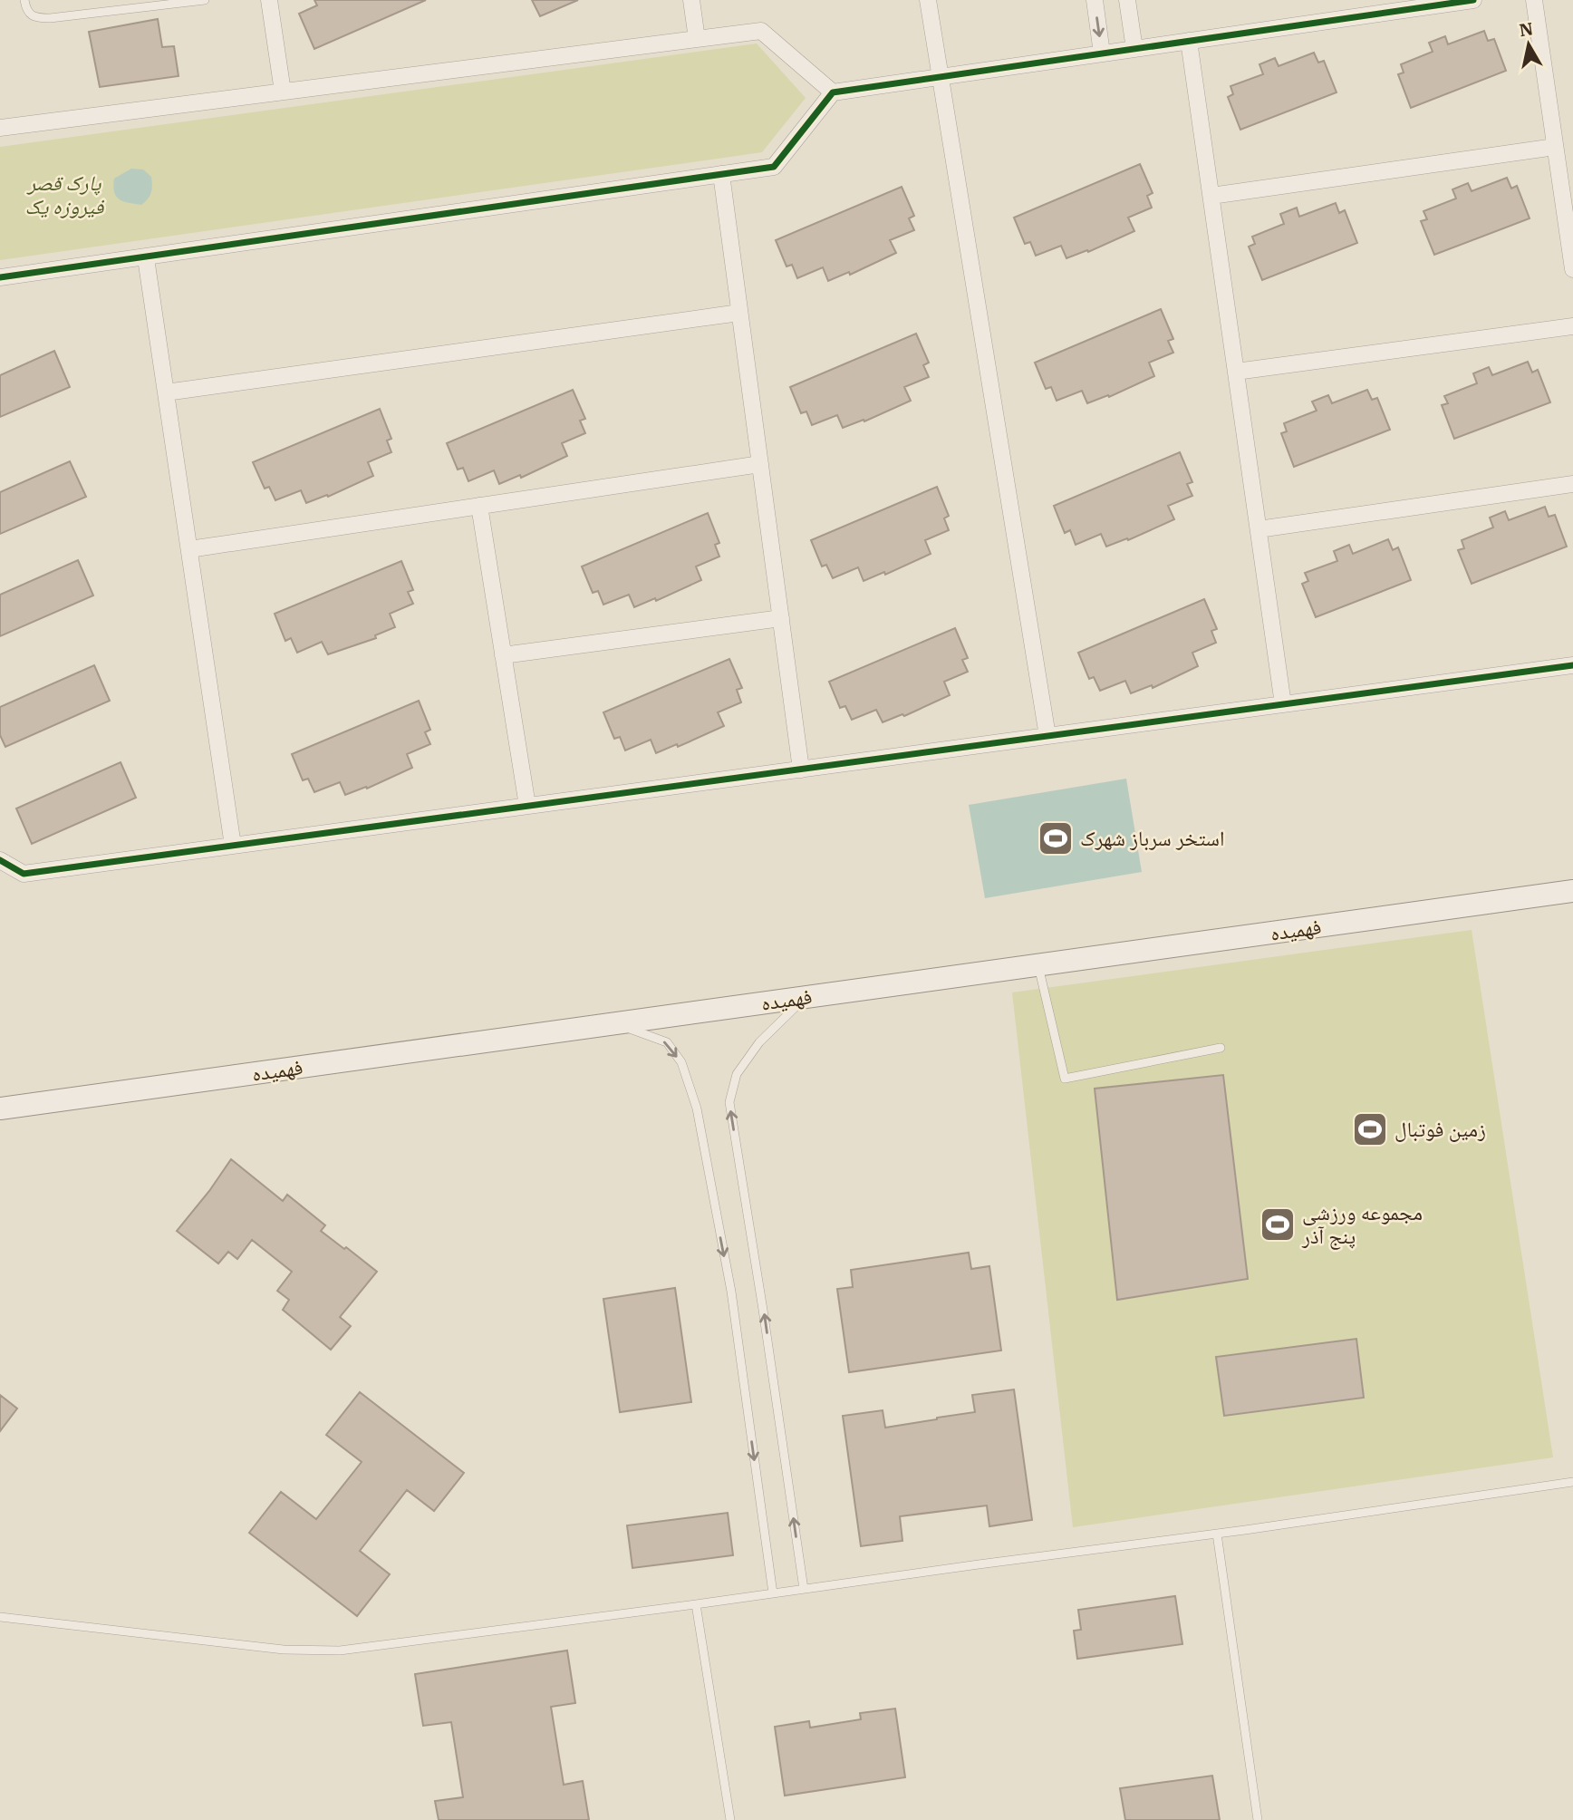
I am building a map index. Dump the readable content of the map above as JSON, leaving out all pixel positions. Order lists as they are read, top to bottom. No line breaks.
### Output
{"streets":{"main road":["فهمیده"]},"parks":["پارک قصر فیروزه یک"],"places":{"sports":["استخر سرباز شهرک","زمین فوتبال","مجموعه ورزشی پنج آذر"]},"north":"top"}
